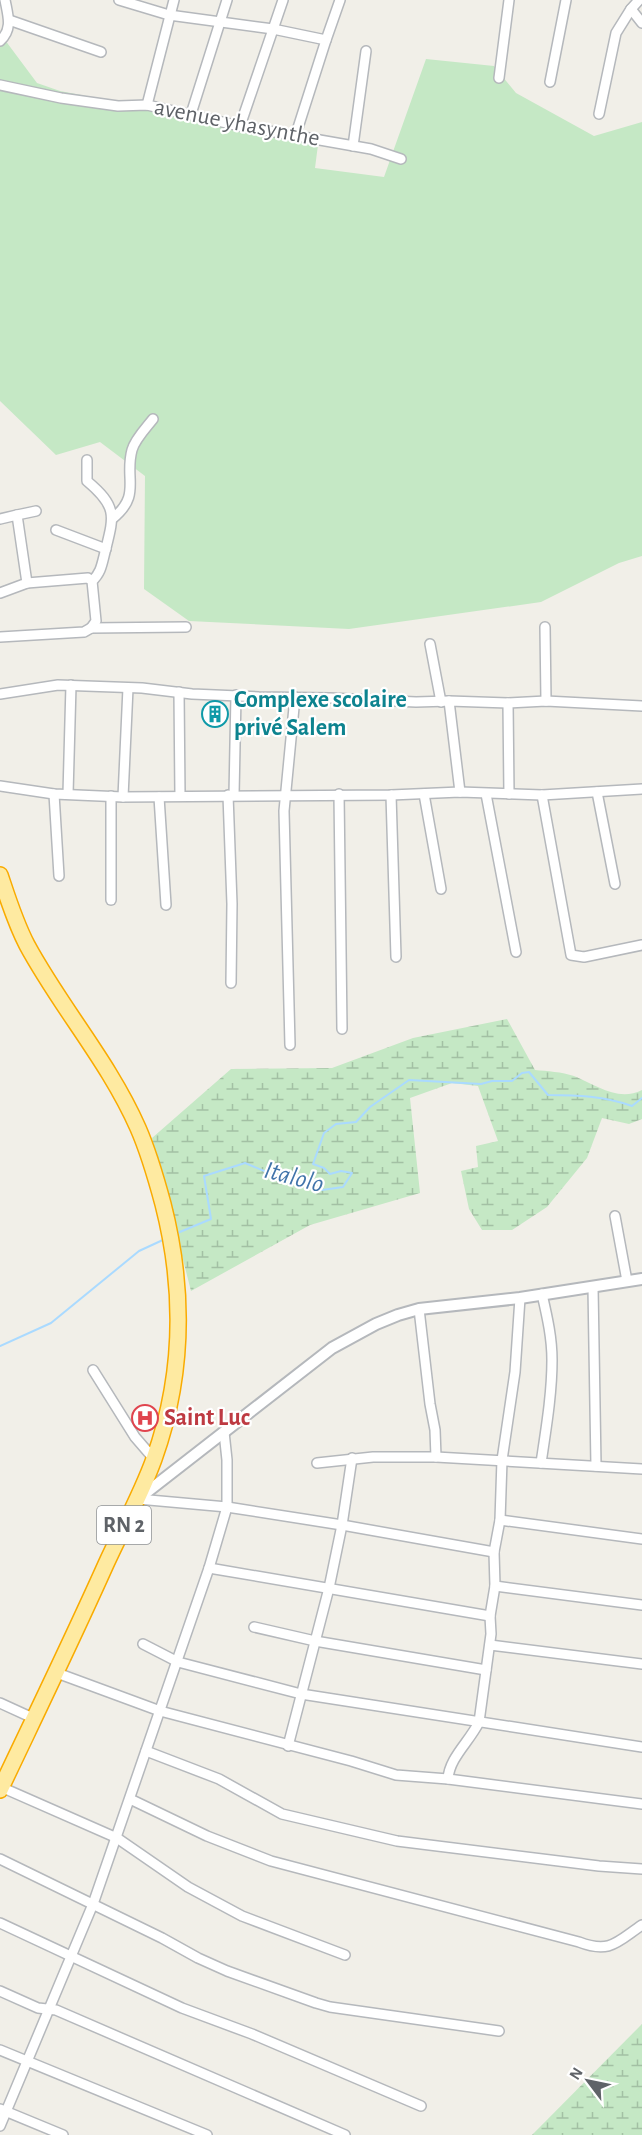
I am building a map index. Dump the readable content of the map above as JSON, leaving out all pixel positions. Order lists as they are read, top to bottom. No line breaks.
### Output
{"streets":{"highway":["RN 2"],"street":["avenue yhasynthe"]},"water":["Italolo"],"places":{"building":["Complexe scolaire privé Salem"],"hospital":["Saint Luc"]},"north":"top left"}
